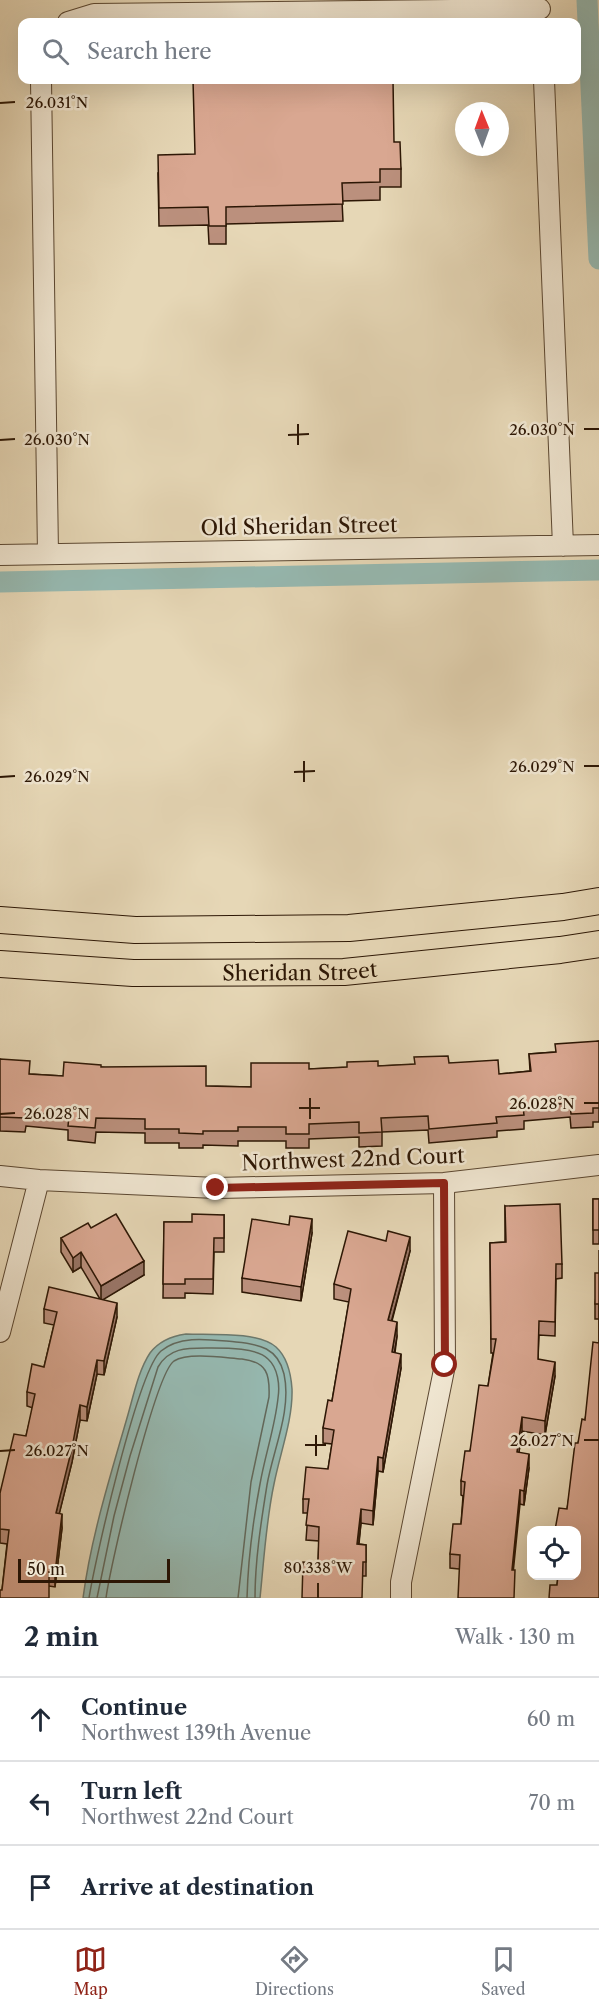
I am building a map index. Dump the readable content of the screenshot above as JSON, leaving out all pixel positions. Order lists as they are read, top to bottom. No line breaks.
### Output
{"streets":{"main road":["Sheridan Street"],"street":["Old Sheridan Street","Northwest 22nd Court"]},"scale_bar":"50 m","north":"top","page":{"search":"Search here","scale":"50 m","heading":["2 min","Walk · 130 m"],"list":[["Continue","Northwest 139th Avenue","60 m"],["Turn left","Northwest 22nd Court","70 m"],"Arrive at destination"],"nav":["Map","Directions","Saved"]},"coordinates":["26.031°N","26.030°N","26.029°N","26.028°N","26.027°N","80.338°W"]}
